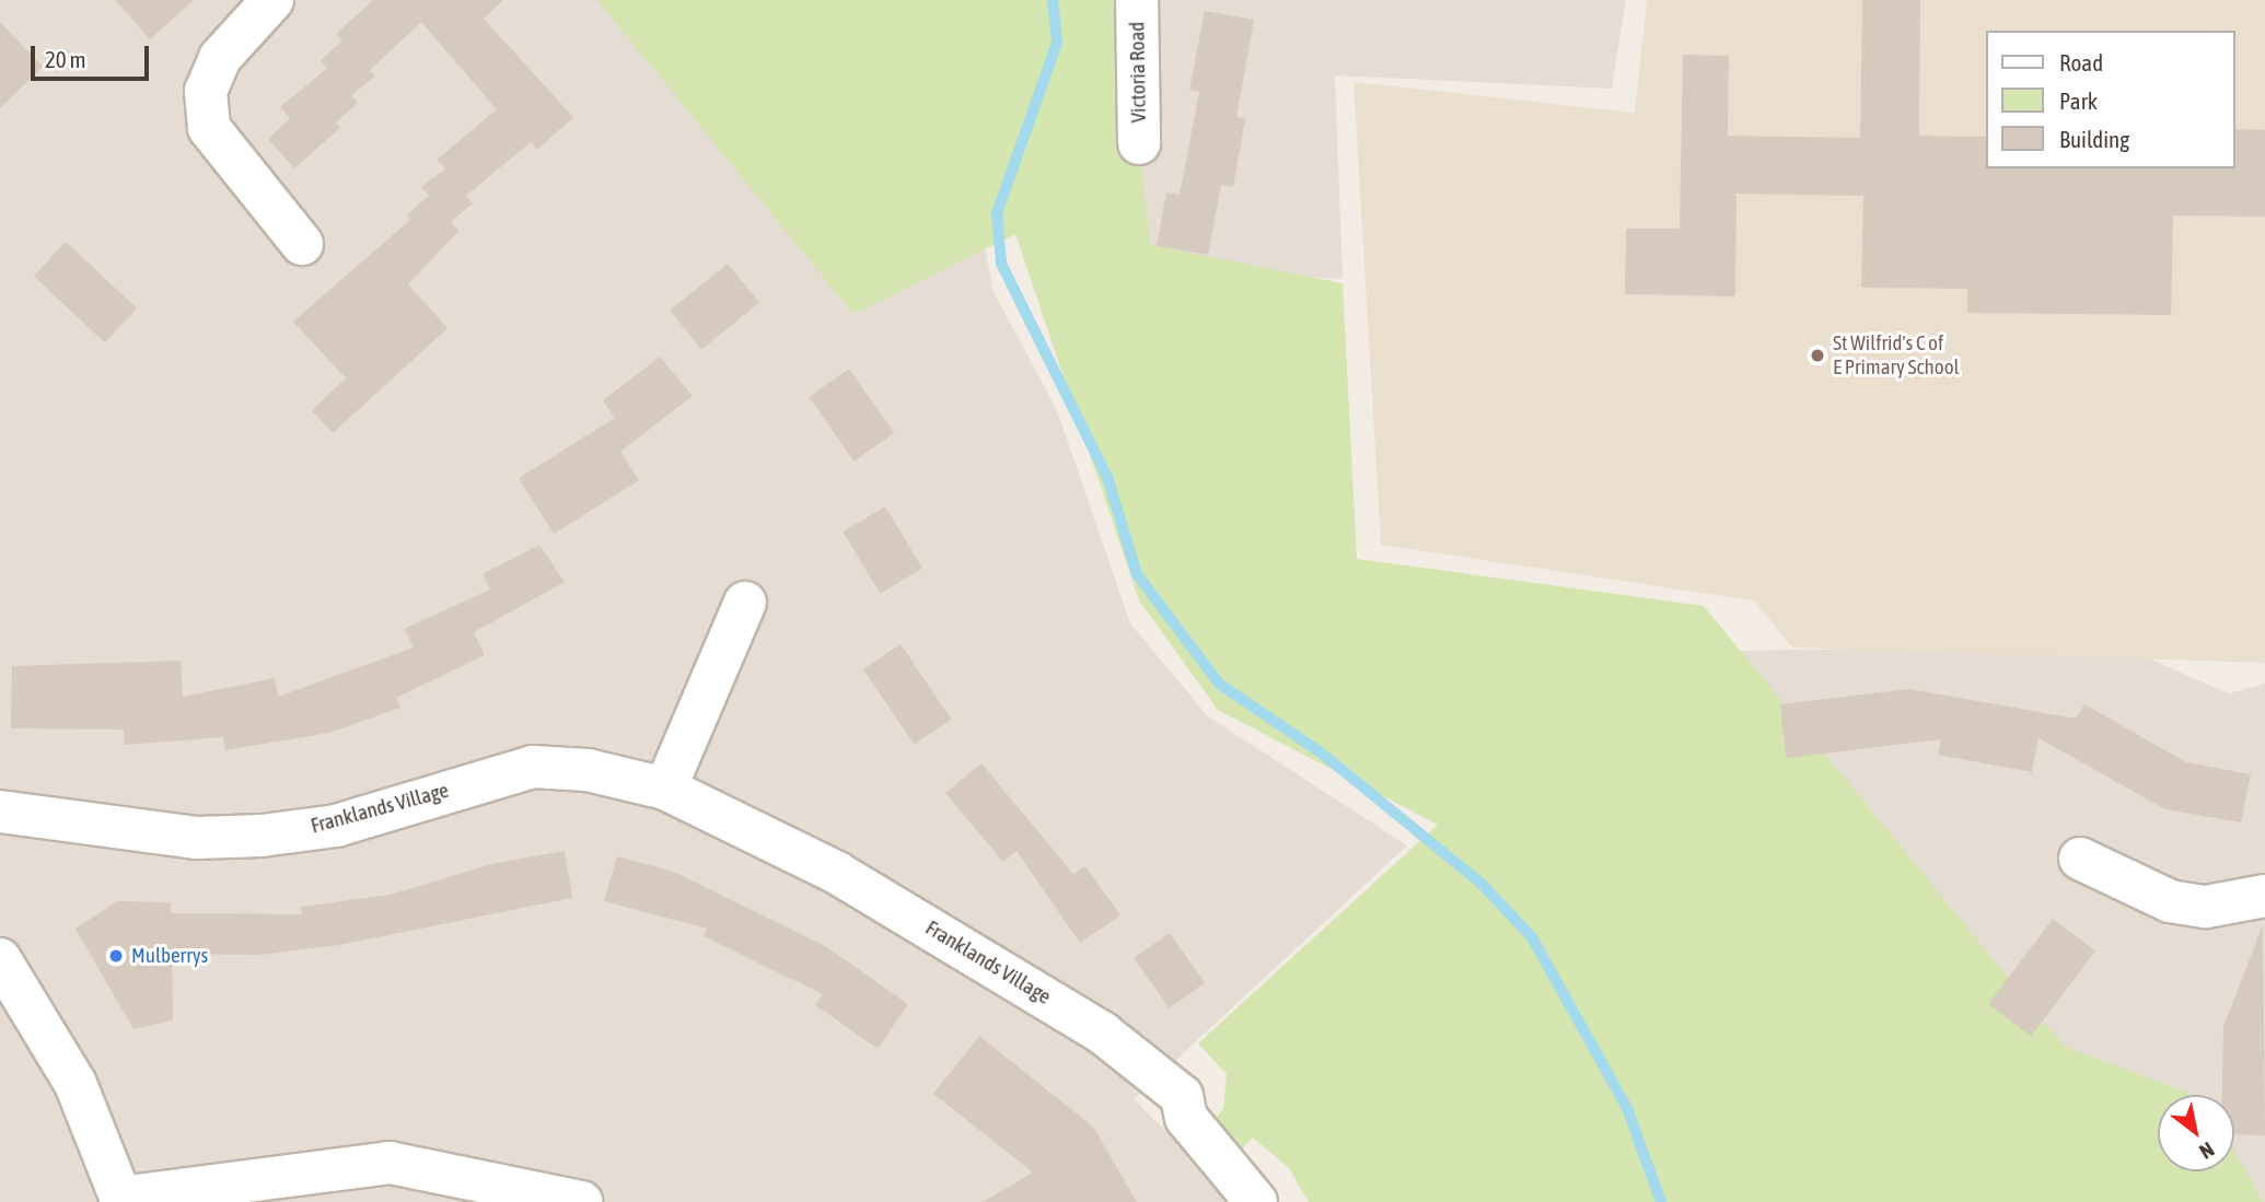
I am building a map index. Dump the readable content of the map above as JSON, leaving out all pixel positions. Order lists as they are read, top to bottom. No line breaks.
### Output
{"streets":{"street":["Victoria Road","Franklands Village"]},"places":["St Wilfrid's C of E Primary School","Mulberrys"],"legend":["Road","Park","Building"],"scale_bar":"20 m","north":"bottom right"}
